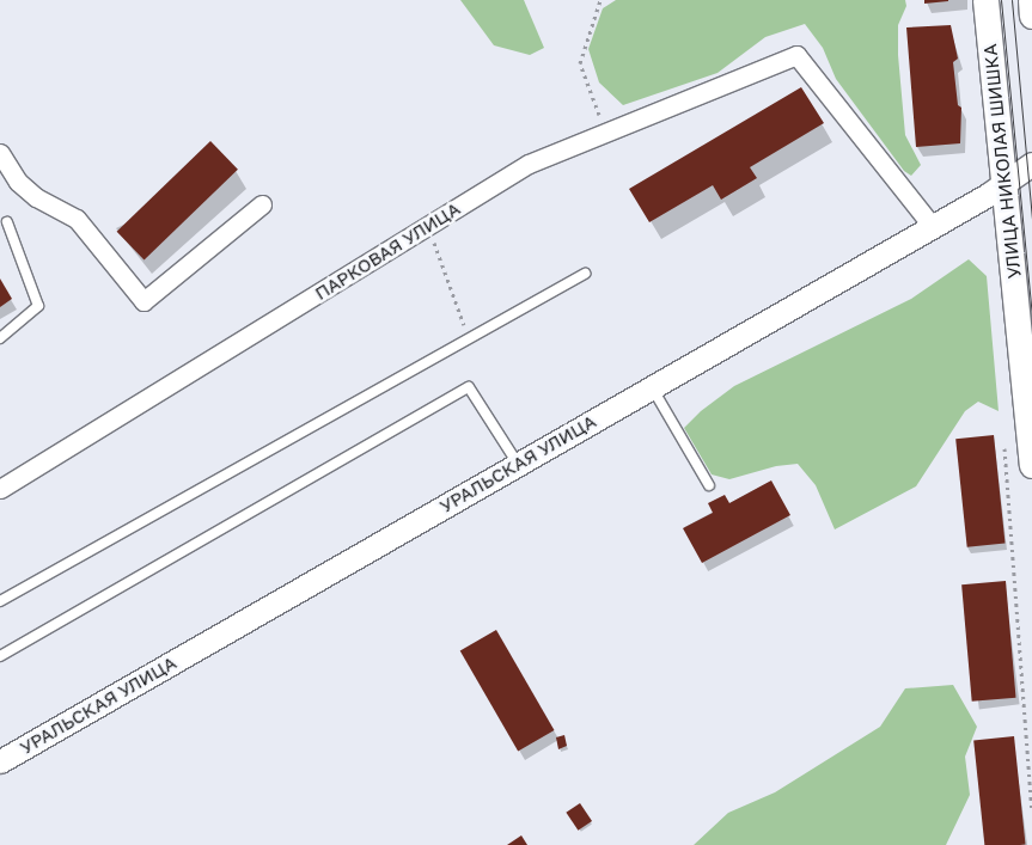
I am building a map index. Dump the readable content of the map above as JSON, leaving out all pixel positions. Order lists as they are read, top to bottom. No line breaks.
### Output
{"streets":{"main road":["УЛИЦА НИКОЛАЯ ШИШКА"],"street":["ПАРКОВАЯ УЛИЦА","УРАЛЬСКАЯ УЛИЦА"]},"crossings":[["УЛИЦА НИКОЛАЯ ШИШКА","УРАЛЬСКАЯ УЛИЦА"],["ПАРКОВАЯ УЛИЦА","УРАЛЬСКАЯ УЛИЦА"]]}
